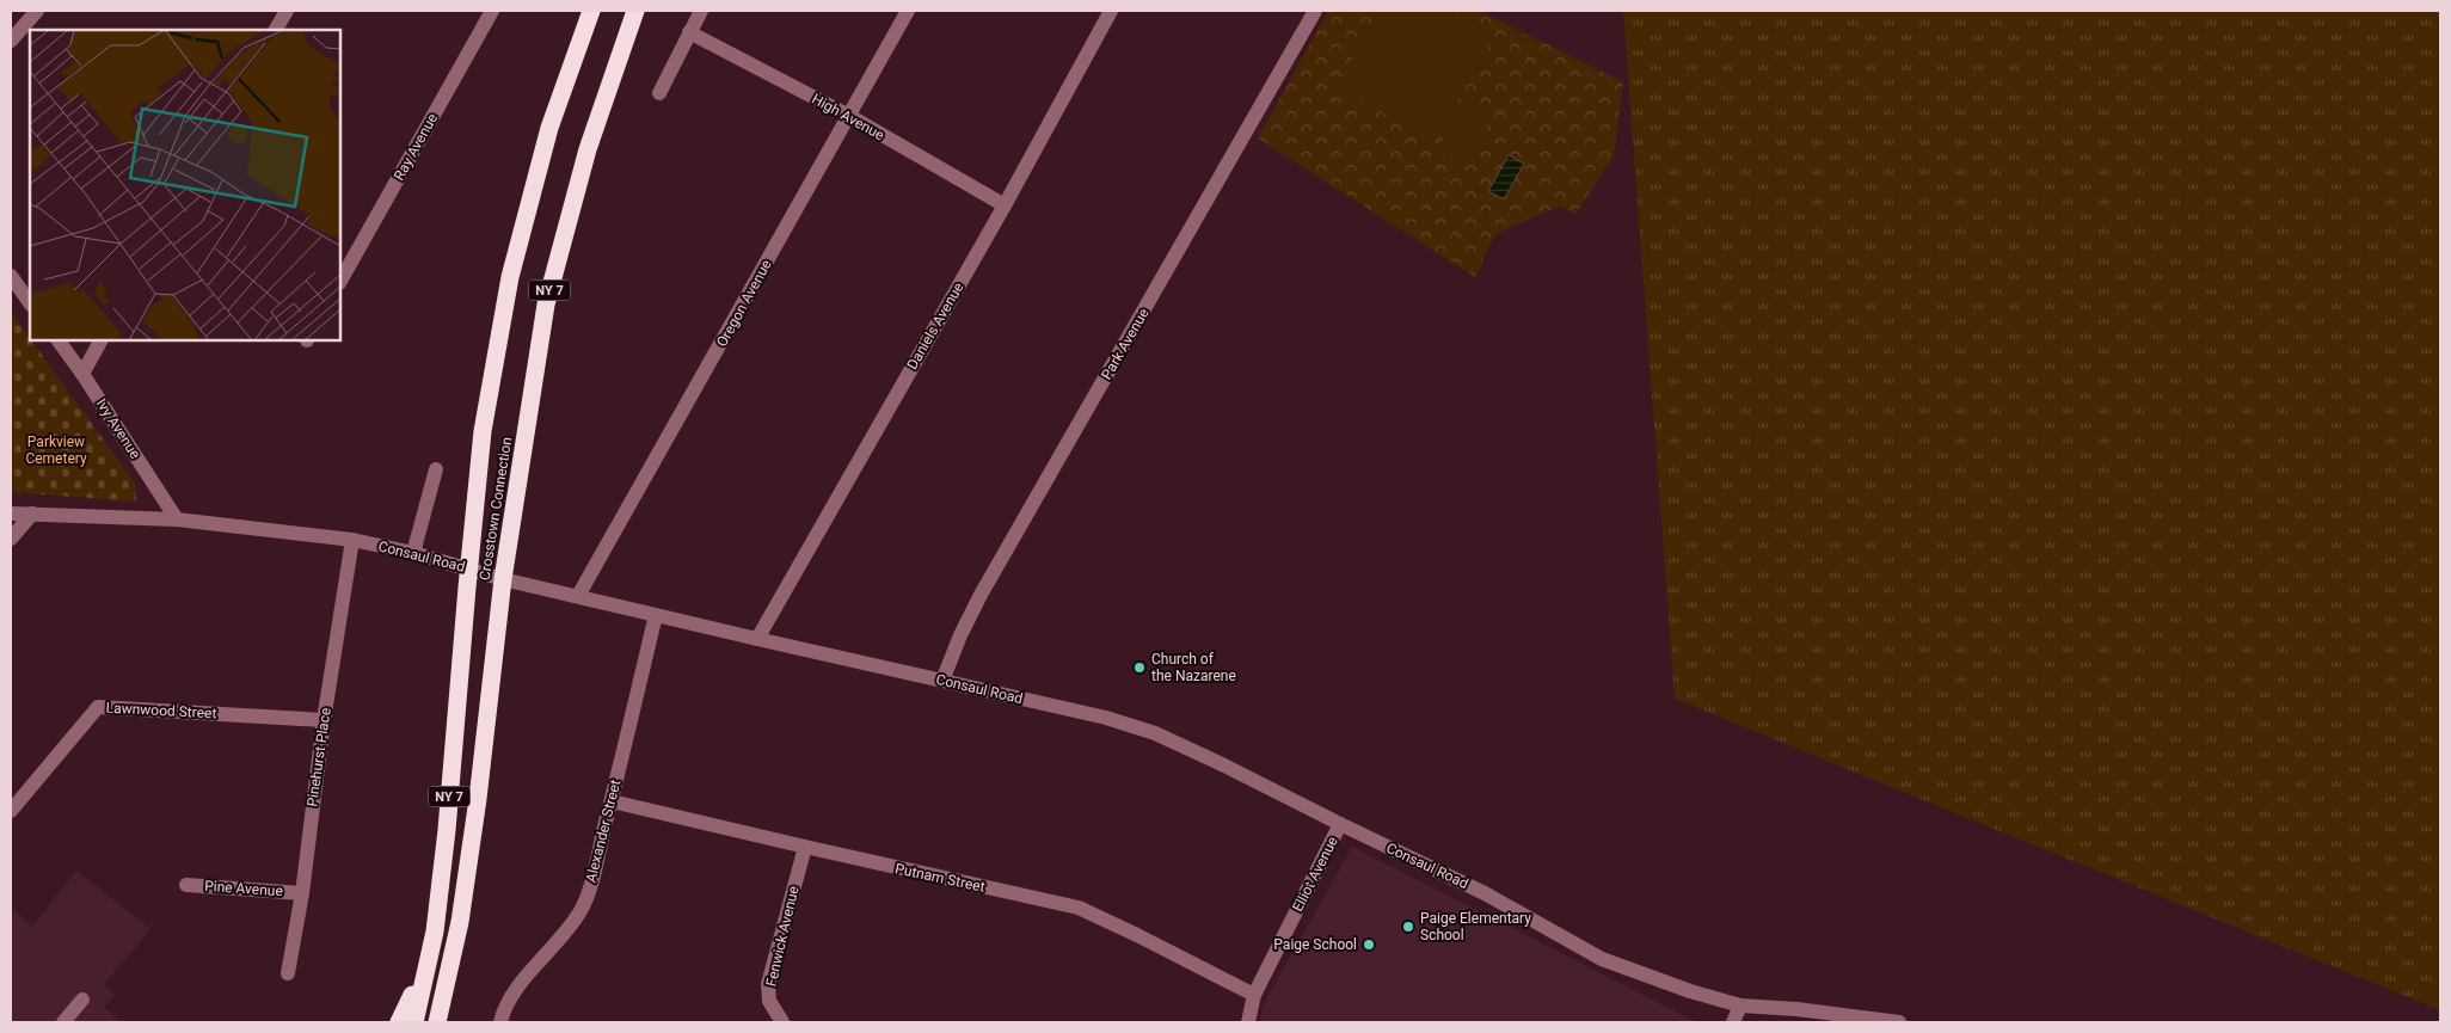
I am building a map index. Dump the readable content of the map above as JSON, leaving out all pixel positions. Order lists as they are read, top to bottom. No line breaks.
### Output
{"streets":{"highway":["NY 7","Crosstown Connection"],"street":["High Avenue","Ray Avenue","Oregon Avenue","Daniels Avenue","Park Avenue","Ivy Avenue","Consaul Road","Lawnwood Street","Pinehurst Place","Alexander Street","Elliot Avenue","Putnam Street","Pine Avenue","Fenwick Avenue"]},"crossings":[["High Avenue","Oregon Avenue"],["High Avenue","Daniels Avenue"],["Oregon Avenue","Consaul Road"],["Daniels Avenue","Consaul Road"],["Park Avenue","Consaul Road"],["Ivy Avenue","Consaul Road"],["Crosstown Connection","Consaul Road"],["Consaul Road","Pinehurst Place"],["Consaul Road","Alexander Street"],["Consaul Road","Elliot Avenue"],["Lawnwood Street","Pinehurst Place"],["Pinehurst Place","Pine Avenue"],["Alexander Street","Putnam Street"],["Elliot Avenue","Putnam Street"],["Putnam Street","Fenwick Avenue"]],"parks":["Parkview Cemetery"],"places":["Church of the Nazarene","Paige Elementary School","Paige School"]}
